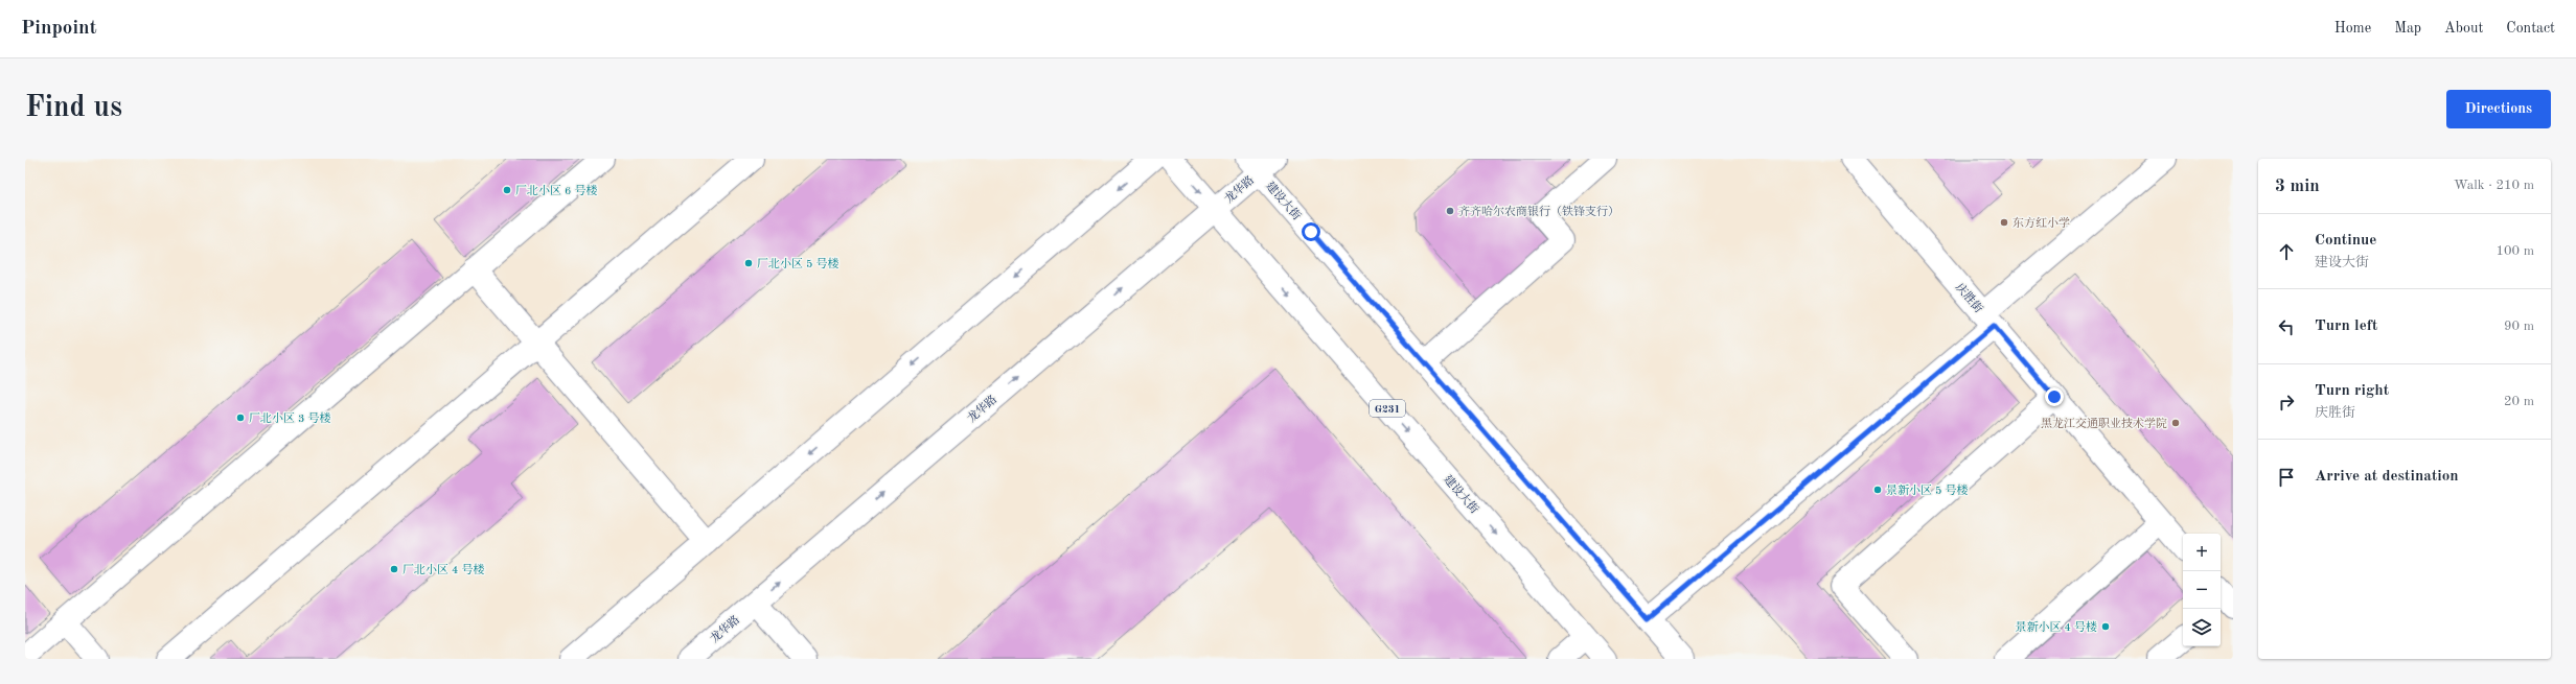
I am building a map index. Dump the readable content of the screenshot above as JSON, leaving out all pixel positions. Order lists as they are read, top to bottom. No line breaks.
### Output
{"streets":{"street":["龙华路","建设大街","庆胜街","G231"]},"crossings":[["龙华路","建设大街"]],"places":["厂北小区 6 号楼","齐齐哈尔农商银行（铁锋支行）","东方红小学","厂北小区 5 号楼","厂北小区 3 号楼","黑龙江交通职业技术学院","景新小区 5 号楼","厂北小区 4 号楼","景新小区 4 号楼"],"page":{"header":"Pinpoint","nav":["Home","Map","About","Contact"],"buttons":"Directions","title":"Find us","heading":["3 min","Walk · 210 m"],"list":[["Continue","建设大街","100 m"],["Turn left","90 m"],["Turn right","庆胜街","20 m"],"Arrive at destination"],"map_buttons":["+","−"]}}
